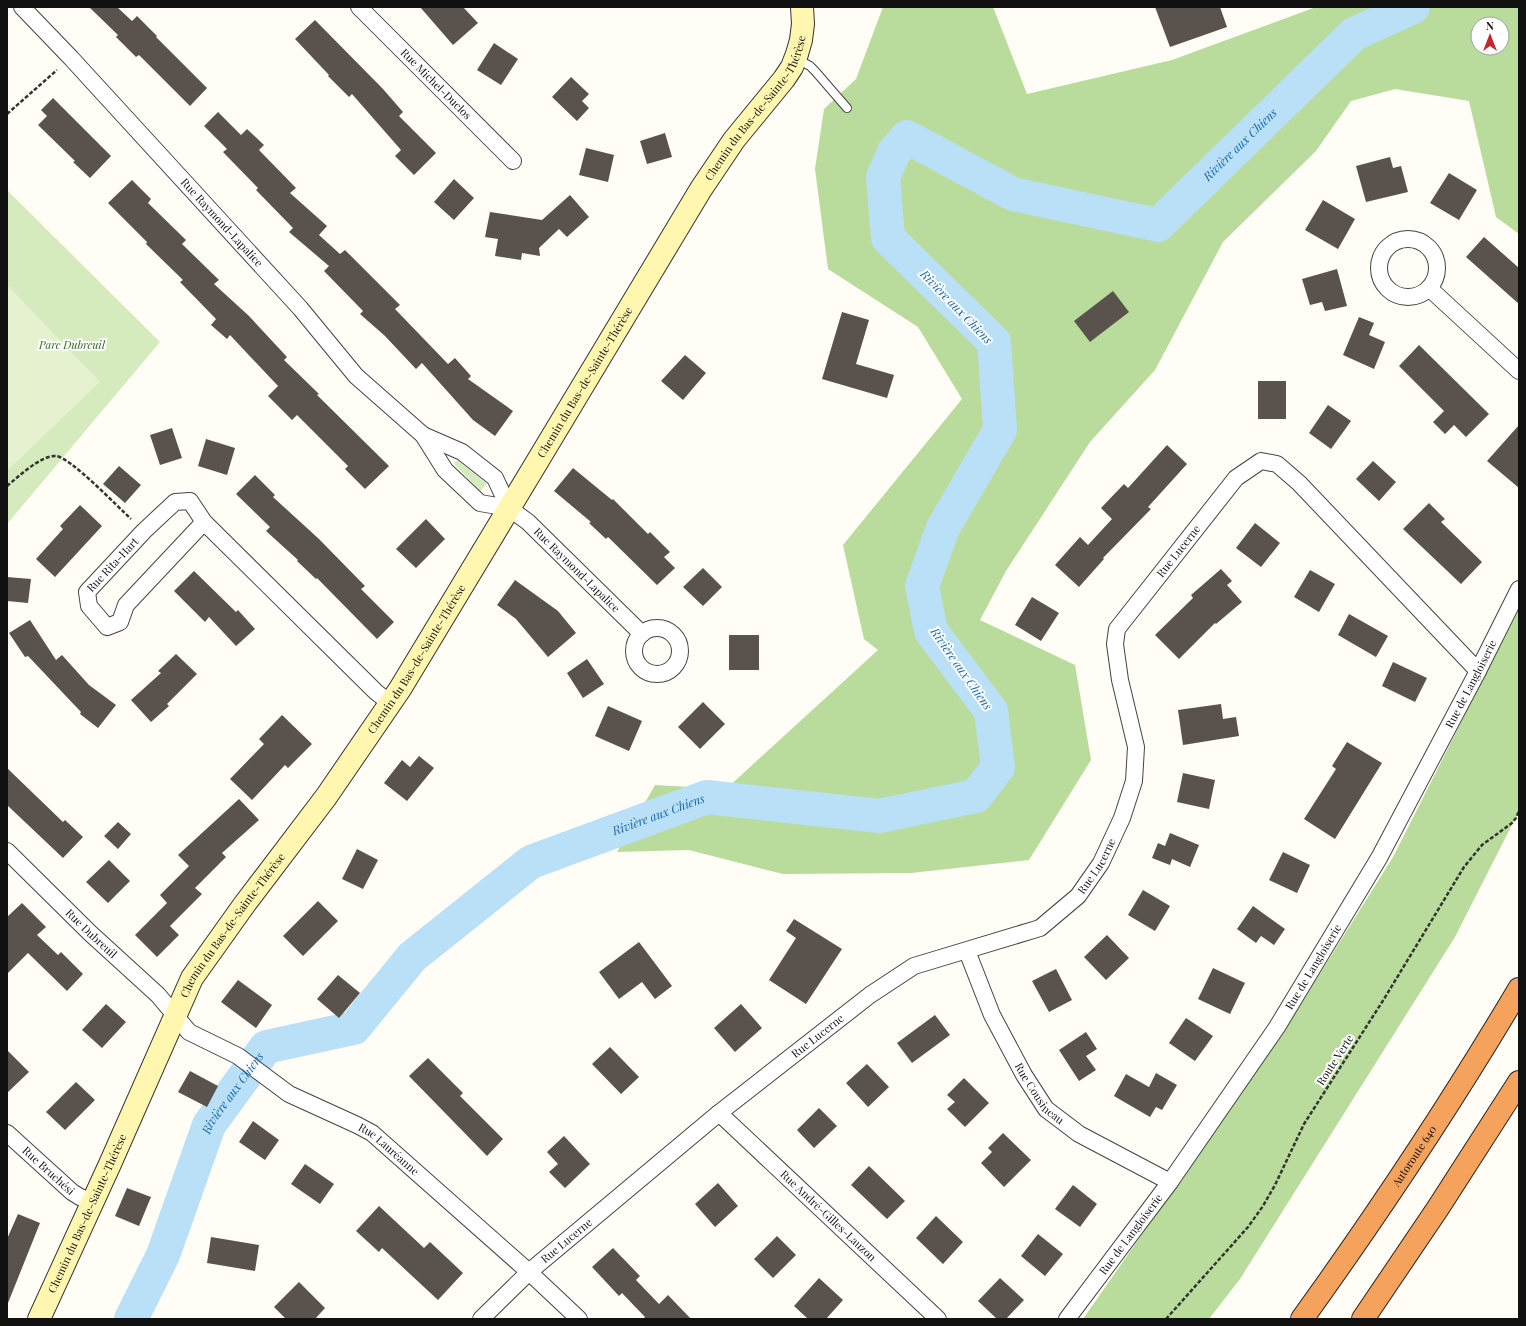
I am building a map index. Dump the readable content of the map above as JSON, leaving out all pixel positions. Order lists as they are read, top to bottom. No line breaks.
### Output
{"streets":{"highway":["Autoroute 640"],"street":["Rue Michel-Duclos","Chemin du Bas-de-Sainte-Thérèse","Rue Raymond-Lapalice","Rue Lucerne","Rue Rita-Hart","Rue de Langloiserie","Rue Dubreuil","Rue Cousineau","Rue Lauréanne","Rue Bruchési","Rue André-Gilles-Lauzon"],"path":["Route Verte"]},"crossings":[["Chemin du Bas-de-Sainte-Thérèse","Rue Raymond-Lapalice"],["Chemin du Bas-de-Sainte-Thérèse","Rue Rita-Hart"],["Chemin du Bas-de-Sainte-Thérèse","Rue Dubreuil"],["Chemin du Bas-de-Sainte-Thérèse","Rue Lauréanne"],["Chemin du Bas-de-Sainte-Thérèse","Rue Bruchési"],["Rue Lucerne","Rue de Langloiserie"],["Rue Lucerne","Rue Cousineau"],["Rue Lucerne","Rue Lauréanne"],["Rue Lucerne","Rue André-Gilles-Lauzon"],["Rue de Langloiserie","Rue Cousineau"],["Rue Dubreuil","Rue Lauréanne"]],"water":["Rivière aux Chiens"],"parks":["Parc Dubreuil"],"north":"top"}
